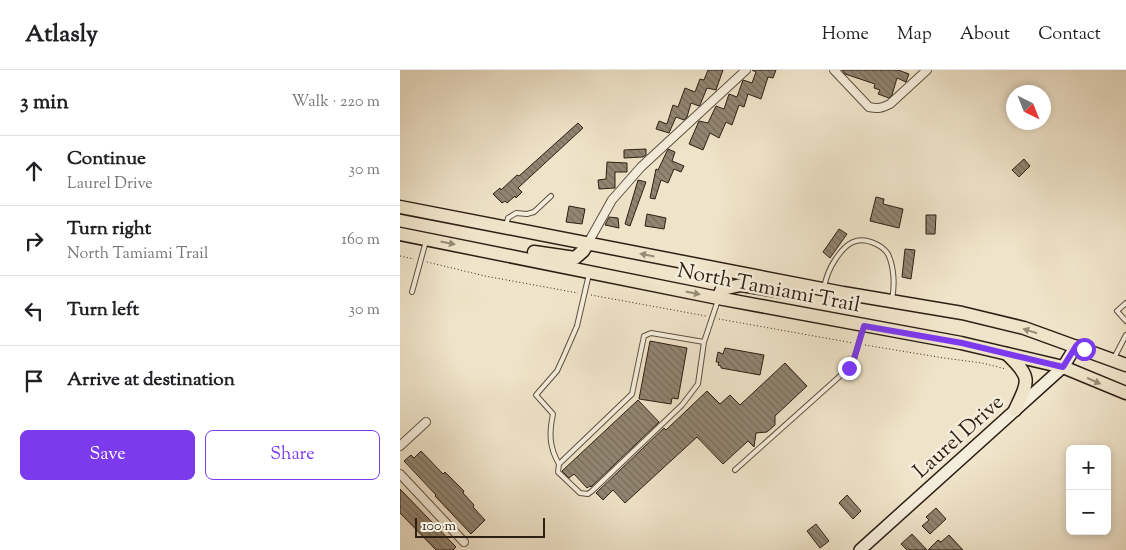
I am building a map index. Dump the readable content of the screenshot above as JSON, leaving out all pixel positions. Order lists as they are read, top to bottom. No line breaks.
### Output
{"streets":{"main road":["North Tamiami Trail"],"street":["Laurel Drive"]},"crossings":[["North Tamiami Trail","Laurel Drive"]],"scale_bar":"100 m","north":"bottom right","page":{"header":"Atlasly","nav":["Home","Map","About","Contact"],"heading":["3 min","Walk · 220 m"],"list":[["Continue","Laurel Drive","30 m"],["Turn right","North Tamiami Trail","160 m"],["Turn left","30 m"],"Arrive at destination"],"buttons":["Save","Share"],"map_buttons":["+","−"],"scale":"100 m"}}
